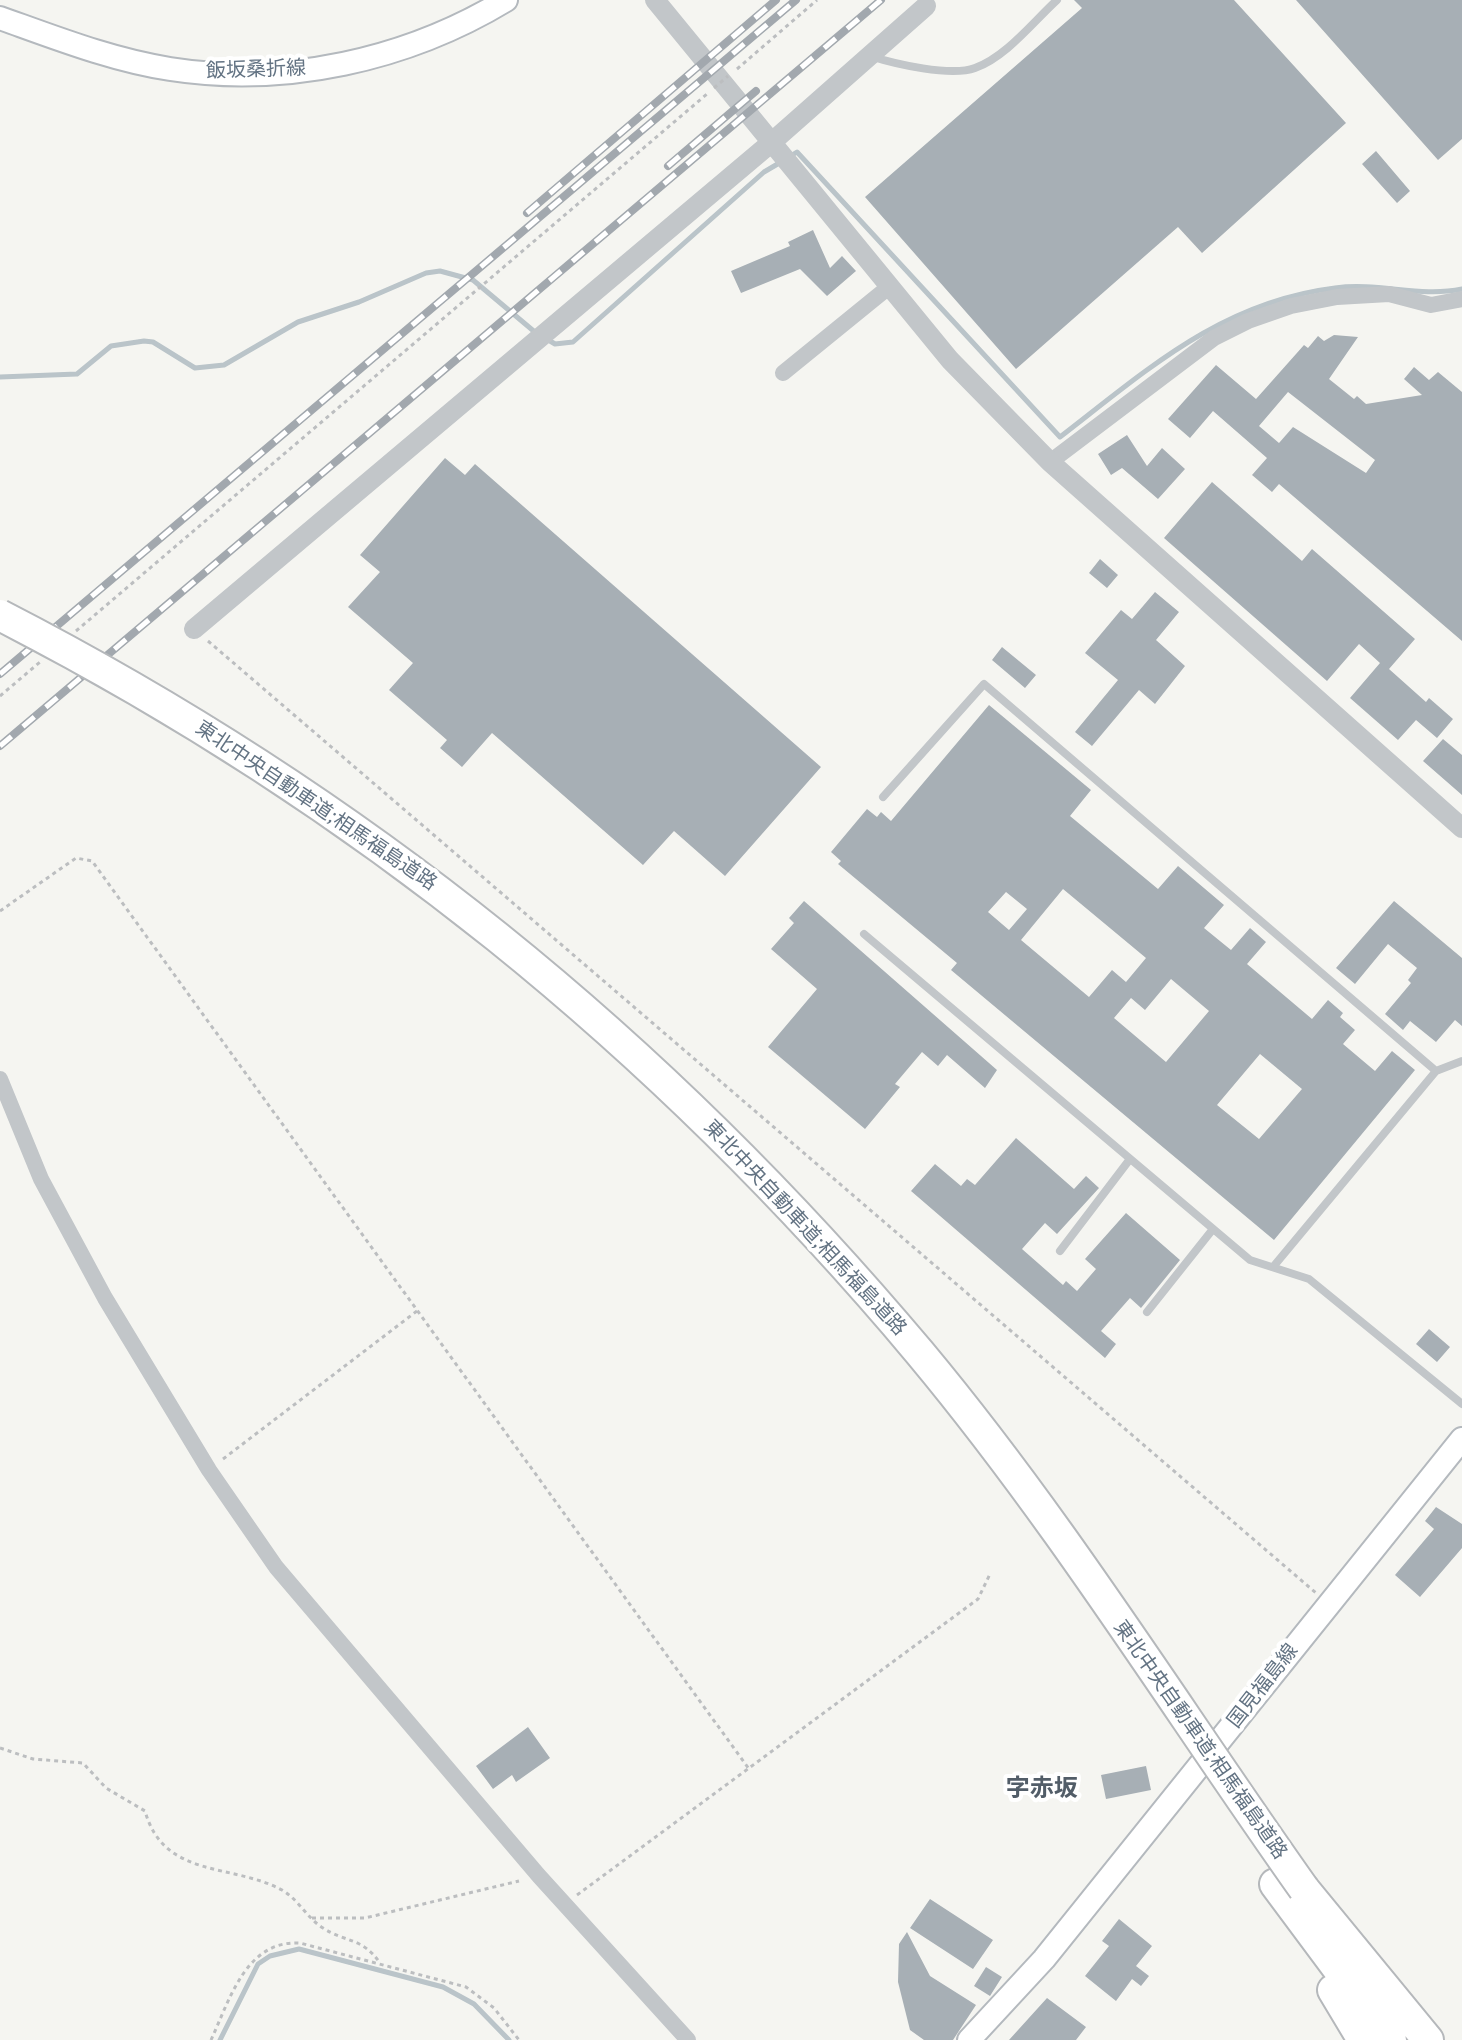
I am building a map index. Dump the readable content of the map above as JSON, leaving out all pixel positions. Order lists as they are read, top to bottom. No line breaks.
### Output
{"streets":{"highway":["東北中央自動車道;相馬福島道路"],"main road":["飯坂桑折線","国見福島線"]},"districts":["字赤坂"]}
